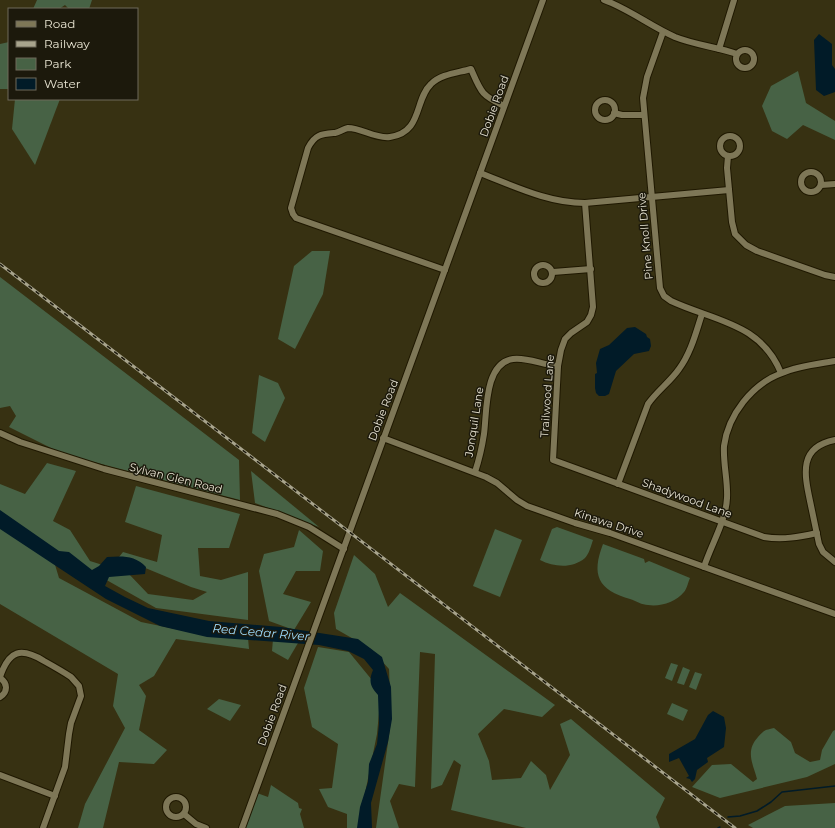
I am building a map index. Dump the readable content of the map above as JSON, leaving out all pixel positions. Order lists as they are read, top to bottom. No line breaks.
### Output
{"streets":{"street":["Dobie Road","Pine Knoll Drive","Trailwood Lane","Jonquil Lane","Sylvan Glen Road","Shadywood Lane","Kinawa Drive"]},"crossings":[["Dobie Road","Sylvan Glen Road"],["Dobie Road","Kinawa Drive"],["Trailwood Lane","Jonquil Lane"],["Trailwood Lane","Shadywood Lane"],["Jonquil Lane","Kinawa Drive"]],"water":["Red Cedar River"],"legend":["Road","Railway","Park","Water"]}
